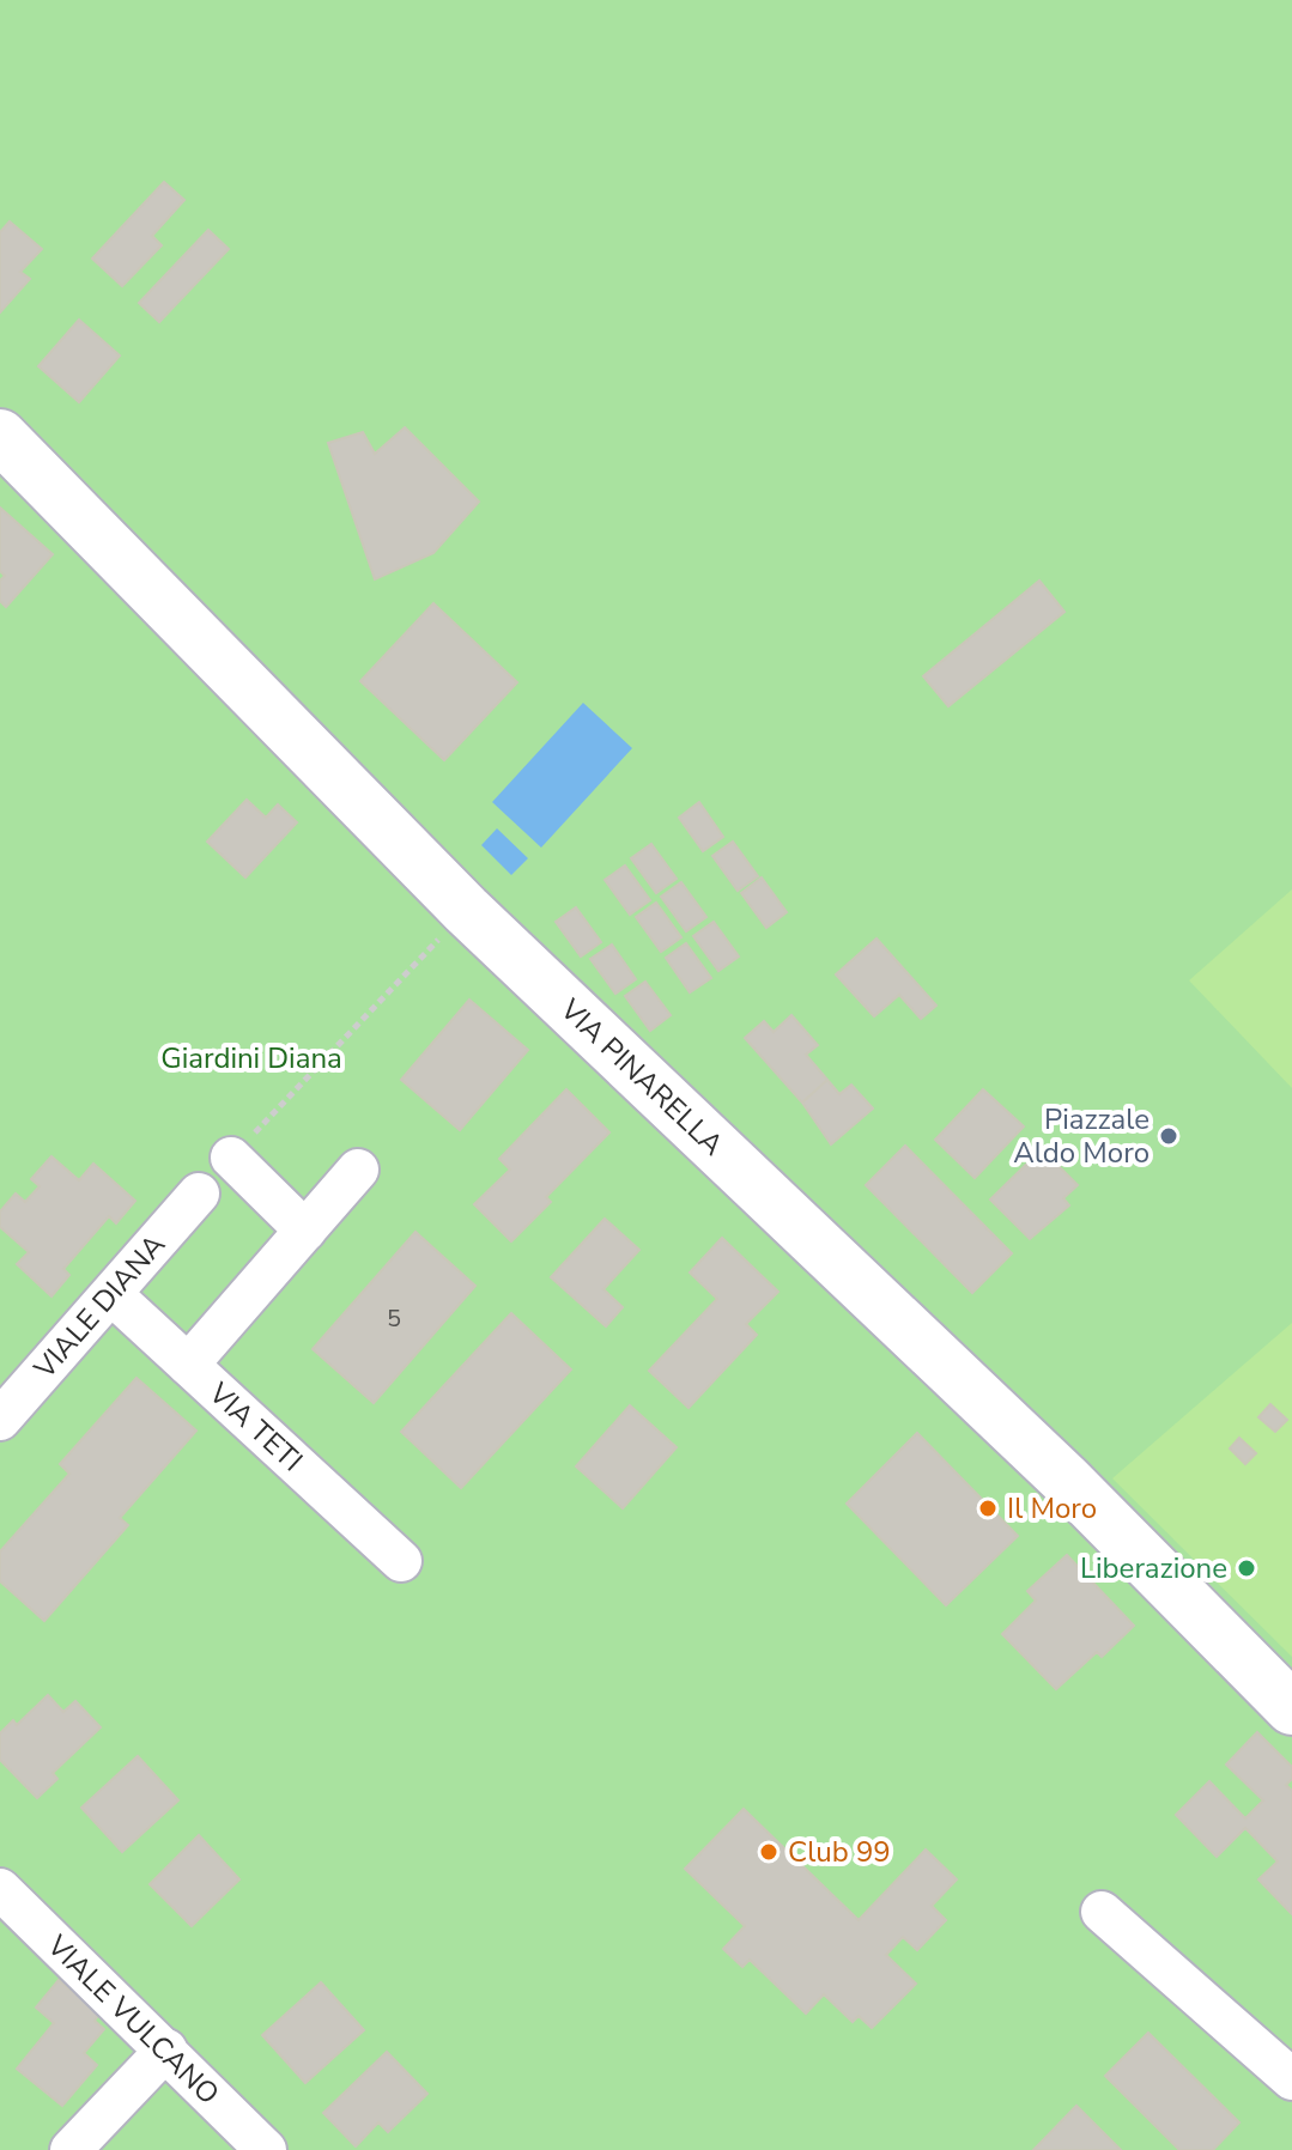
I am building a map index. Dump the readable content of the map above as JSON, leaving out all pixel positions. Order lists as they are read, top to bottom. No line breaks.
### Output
{"streets":{"street":["VIA PINARELLA","VIALE DIANA","VIA TETI","VIALE VULCANO"]},"crossings":[["VIALE DIANA","VIA TETI"]],"parks":["Giardini Diana"],"places":["Piazzale Aldo Moro","Il Moro","Liberazione","Club 99"],"house_numbers":["5"]}
